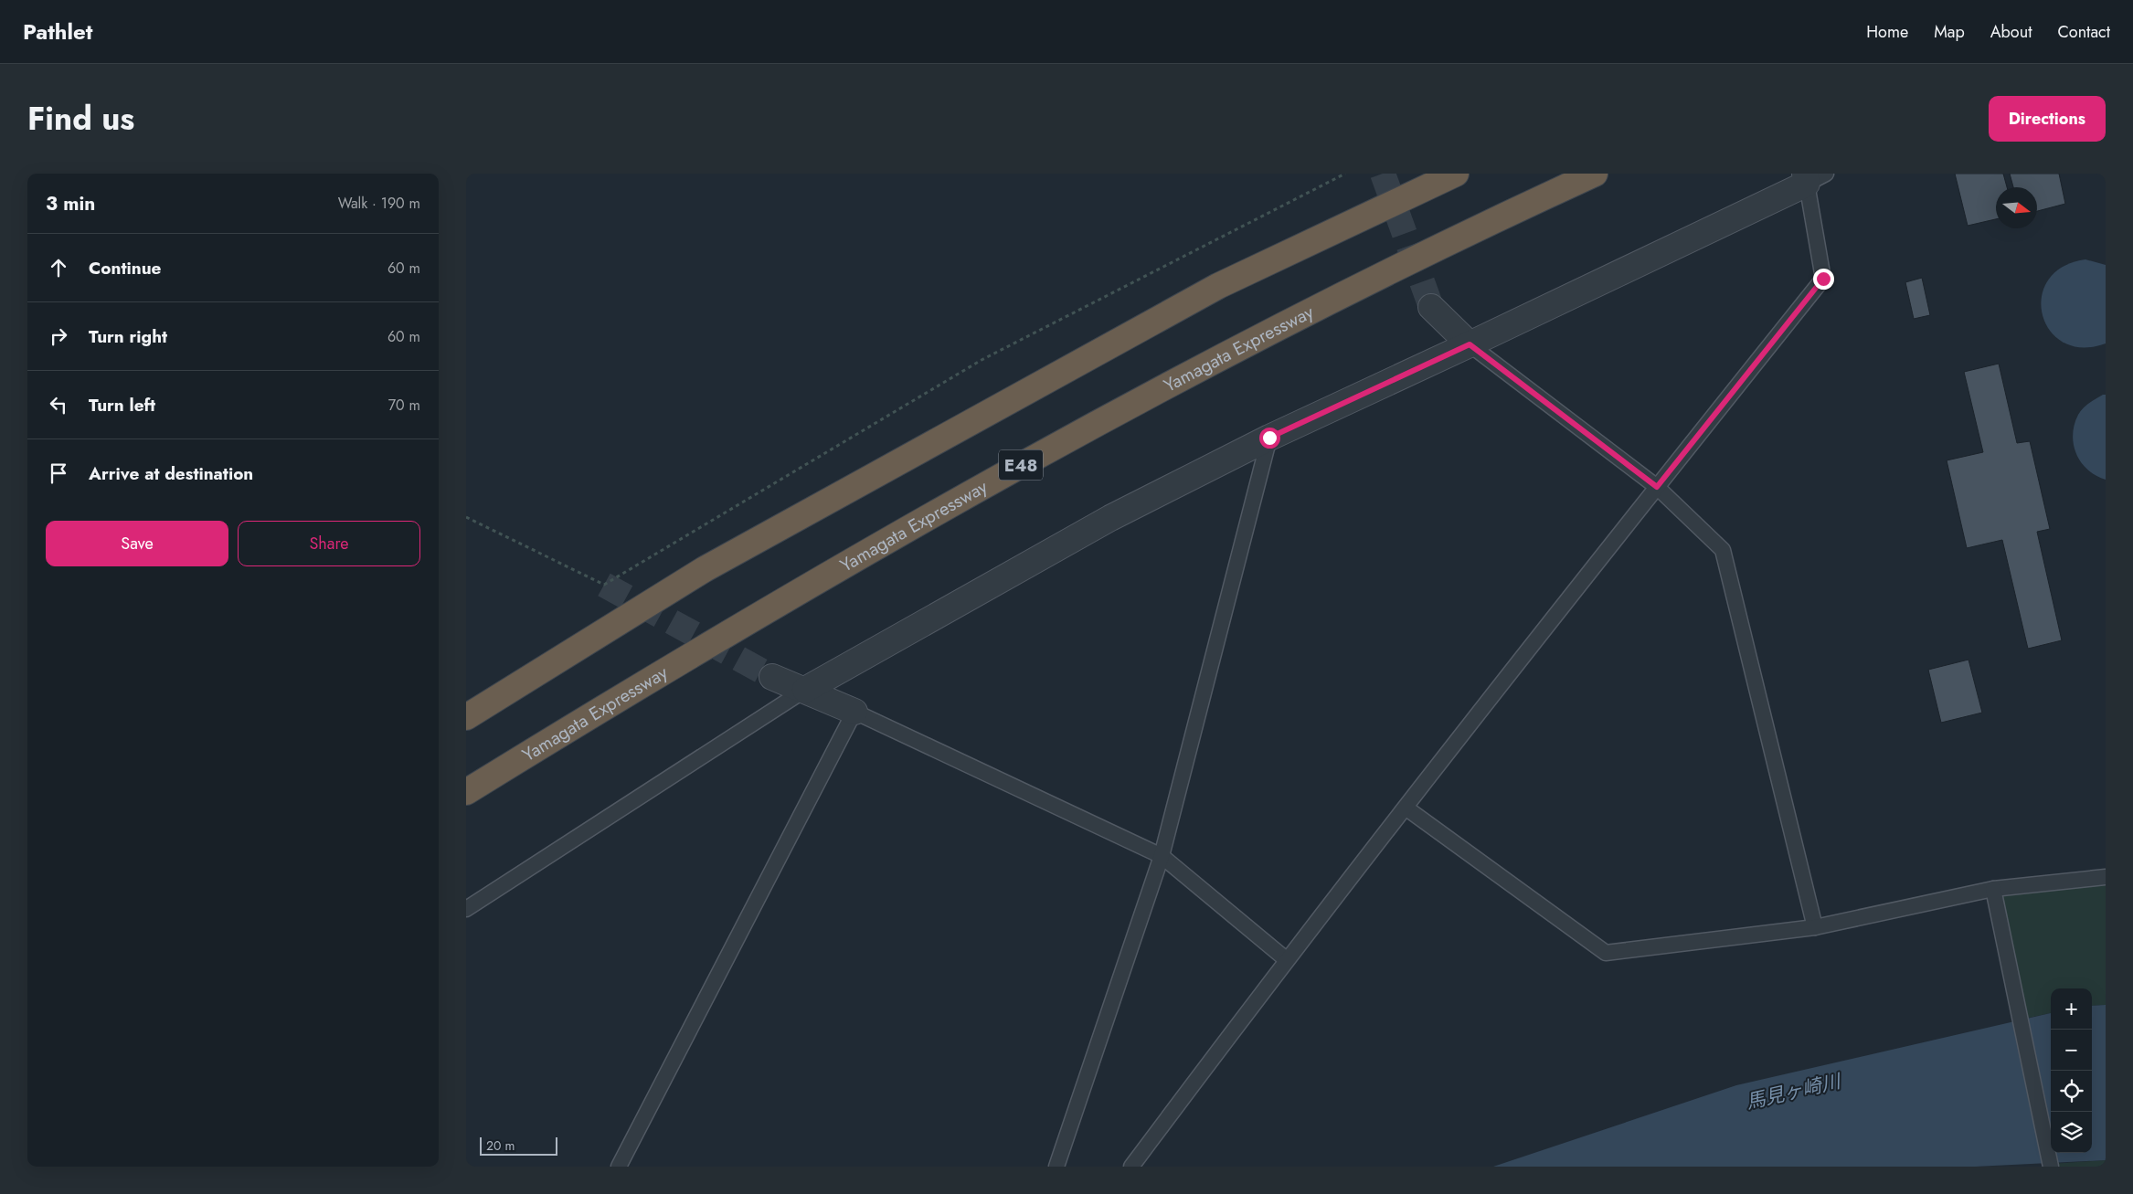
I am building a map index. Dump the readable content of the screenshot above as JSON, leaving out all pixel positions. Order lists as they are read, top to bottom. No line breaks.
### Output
{"streets":{"highway":["Yamagata Expressway","E48"]},"water":["馬見ヶ崎川"],"scale_bar":"20 m","north":"right","page":{"header":"Pathlet","nav":["Home","Map","About","Contact"],"title":"Find us","buttons":["Directions",["Save","Share"]],"heading":["3 min","Walk · 190 m"],"list":[["Continue","60 m"],["Turn right","60 m"],["Turn left","70 m"],"Arrive at destination"],"map_buttons":["+","−"],"scale":"20 m"}}
